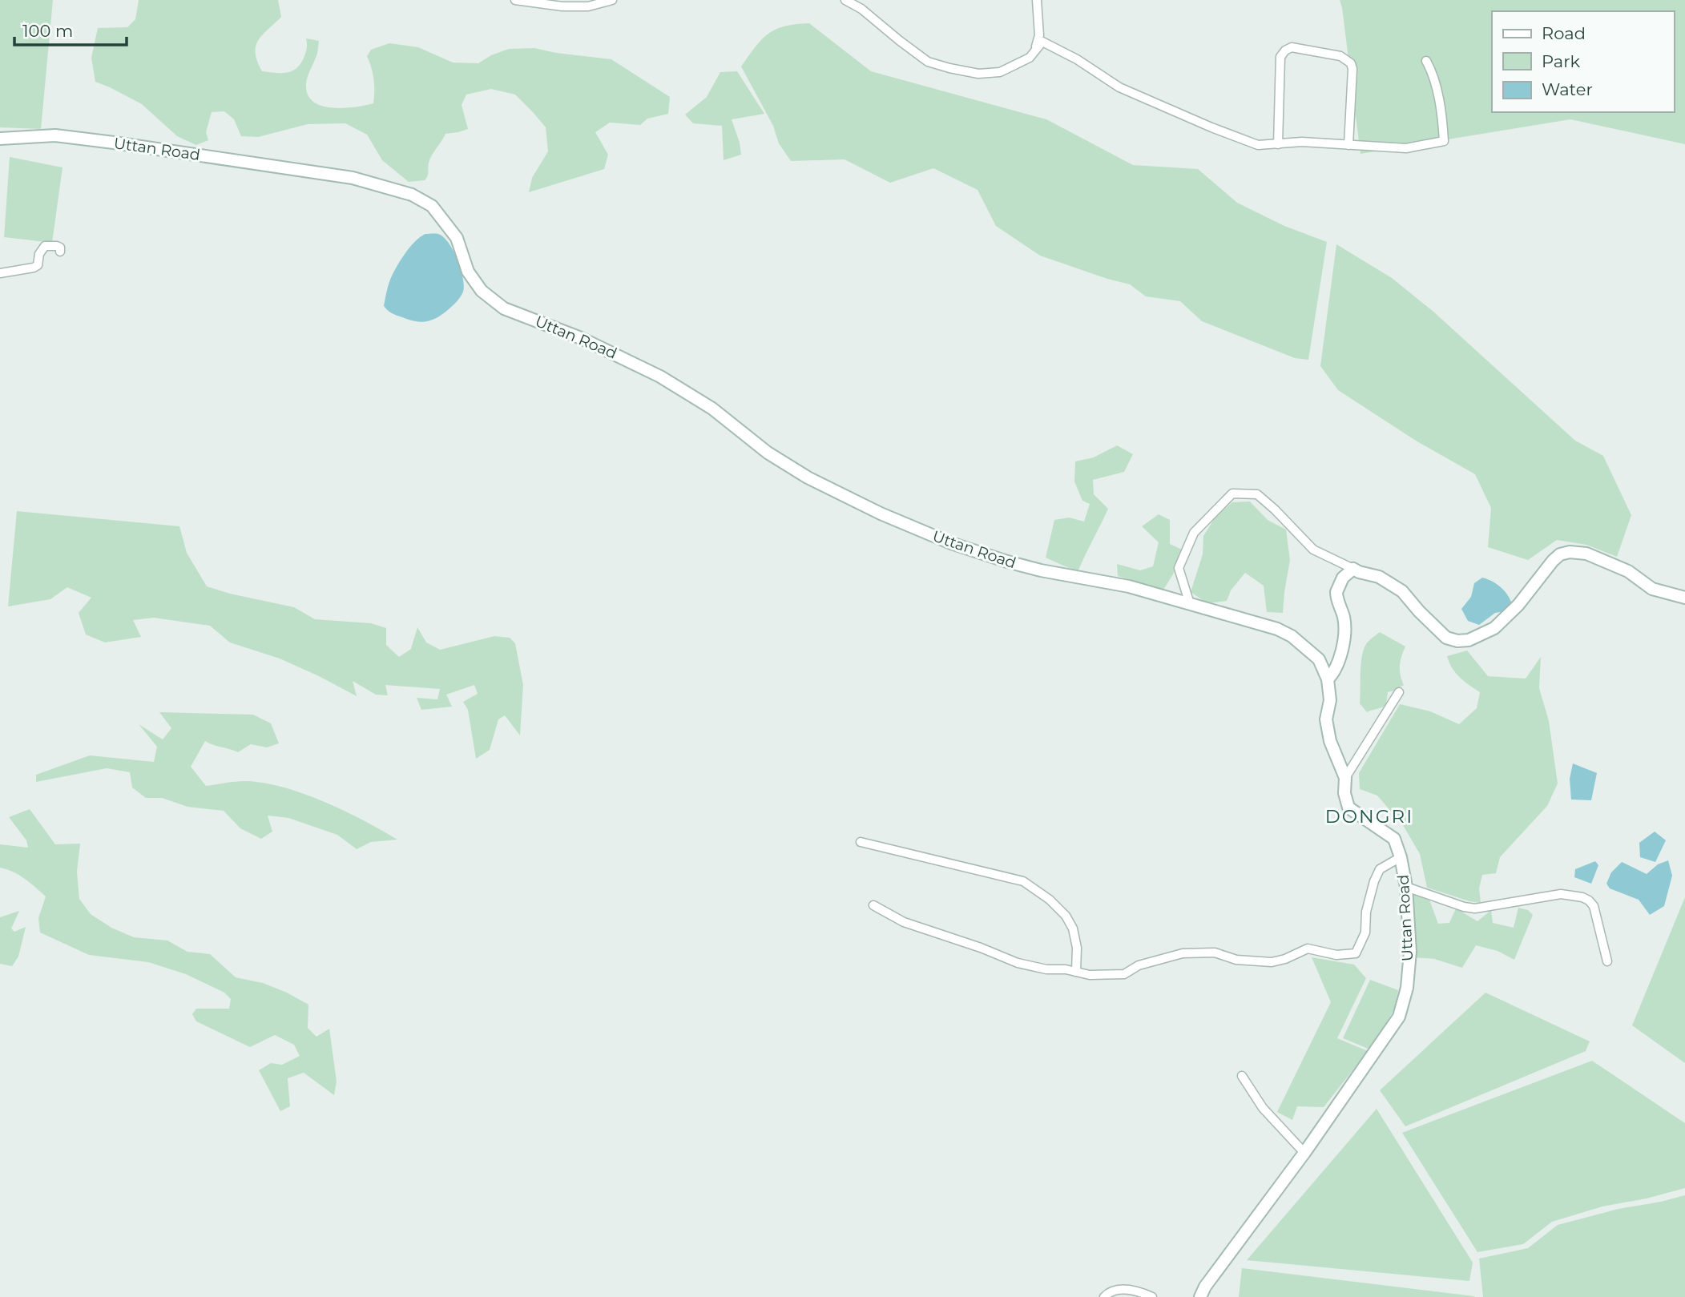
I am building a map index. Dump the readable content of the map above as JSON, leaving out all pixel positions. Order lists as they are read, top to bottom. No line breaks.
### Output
{"streets":{"main road":["Uttan Road"]},"districts":["DONGRI"],"legend":["Road","Park","Water"],"scale_bar":"100 m"}
